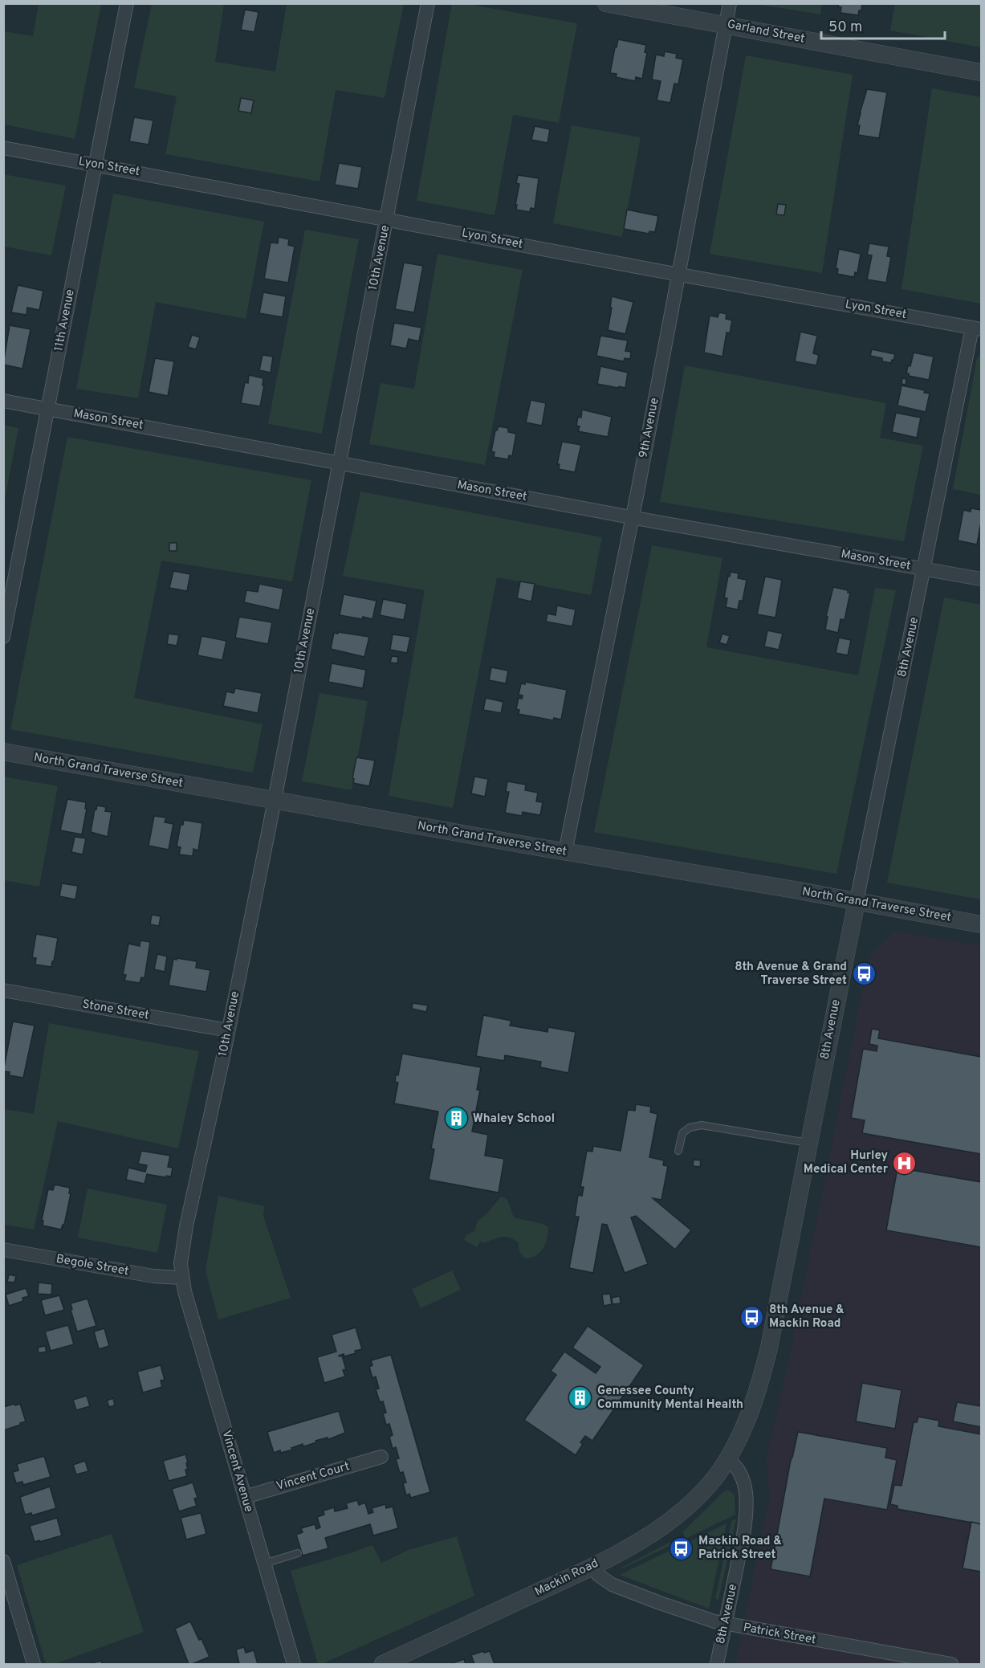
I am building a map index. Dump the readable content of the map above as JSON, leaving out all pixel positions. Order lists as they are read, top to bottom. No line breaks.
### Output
{"streets":{"street":["Garland Street","Lyon Street","10th Avenue","11th Avenue","Mason Street","9th Avenue","8th Avenue","North Grand Traverse Street","Stone Street","Begole Street","Vincent Avenue","Vincent Court","Mackin Road","Patrick Street"]},"crossings":[["Garland Street","9th Avenue"],["Lyon Street","10th Avenue"],["Lyon Street","11th Avenue"],["Lyon Street","9th Avenue"],["Lyon Street","8th Avenue"],["10th Avenue","Mason Street"],["10th Avenue","North Grand Traverse Street"],["10th Avenue","Stone Street"],["10th Avenue","Begole Street"],["10th Avenue","Vincent Avenue"],["11th Avenue","Mason Street"],["Mason Street","9th Avenue"],["Mason Street","8th Avenue"],["9th Avenue","North Grand Traverse Street"],["8th Avenue","North Grand Traverse Street"],["8th Avenue","Mackin Road"],["8th Avenue","Patrick Street"],["Begole Street","Vincent Avenue"],["Vincent Avenue","Vincent Court"],["Mackin Road","Patrick Street"]],"places":{"bus stop":["8th Avenue & Grand Traverse Street","8th Avenue & Mackin Road","Mackin Road & Patrick Street"],"building":["Whaley School","Genessee County Community Mental Health"],"hospital":["Hurley Medical Center"]},"scale_bar":"50 m"}
